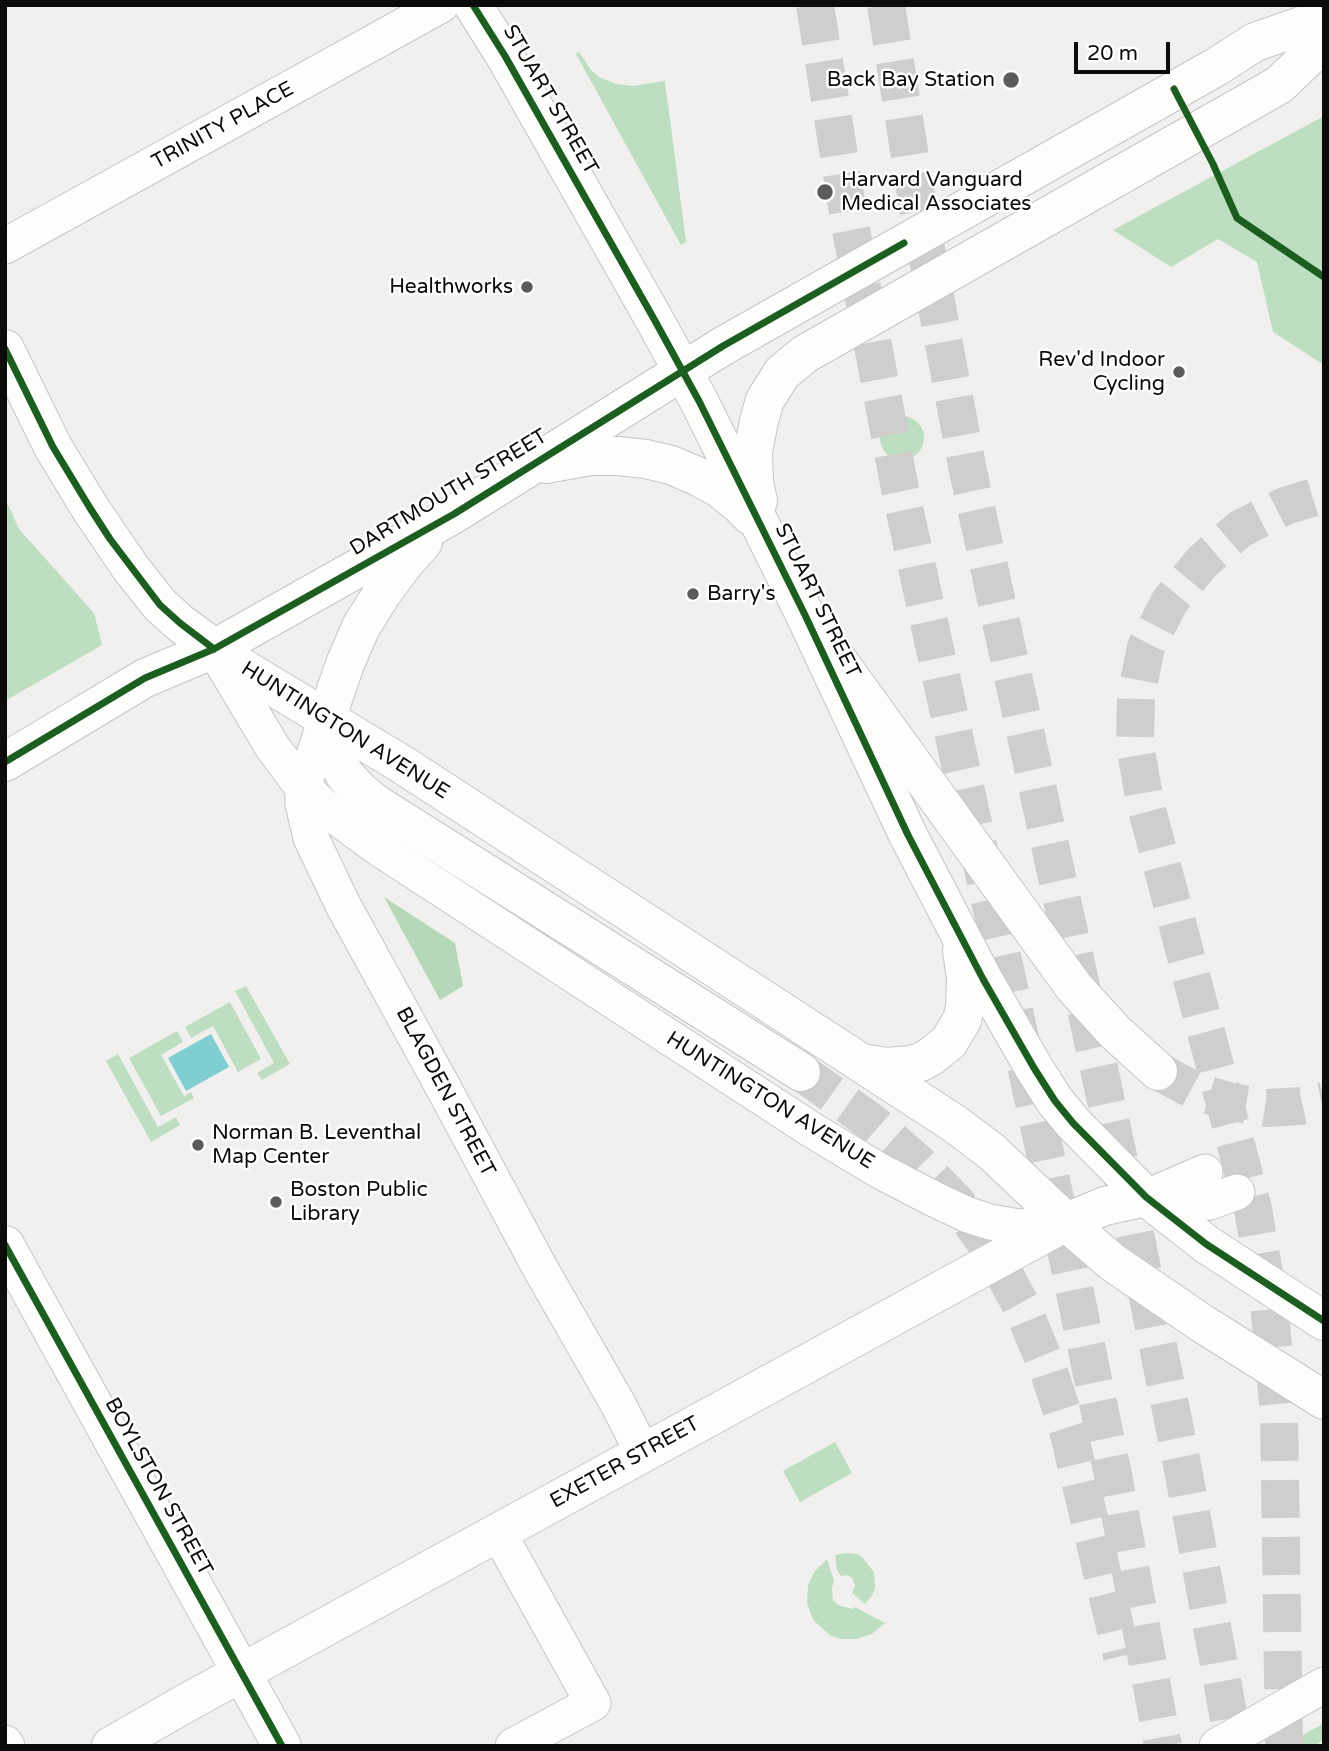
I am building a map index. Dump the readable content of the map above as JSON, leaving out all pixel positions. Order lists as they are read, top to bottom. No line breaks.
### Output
{"streets":{"main road":["STUART STREET","DARTMOUTH STREET","HUNTINGTON AVENUE","EXETER STREET","BOYLSTON STREET"],"street":["TRINITY PLACE","BLAGDEN STREET"]},"crossings":[["STUART STREET","DARTMOUTH STREET"],["STUART STREET","EXETER STREET"],["DARTMOUTH STREET","HUNTINGTON AVENUE"],["HUNTINGTON AVENUE","BLAGDEN STREET"],["HUNTINGTON AVENUE","EXETER STREET"],["BLAGDEN STREET","EXETER STREET"],["EXETER STREET","BOYLSTON STREET"]],"places":["Back Bay Station","Harvard Vanguard Medical Associates","Healthworks","Rev'd Indoor Cycling","Barry's","Norman B. Leventhal Map Center","Boston Public Library"],"scale_bar":"20 m"}
